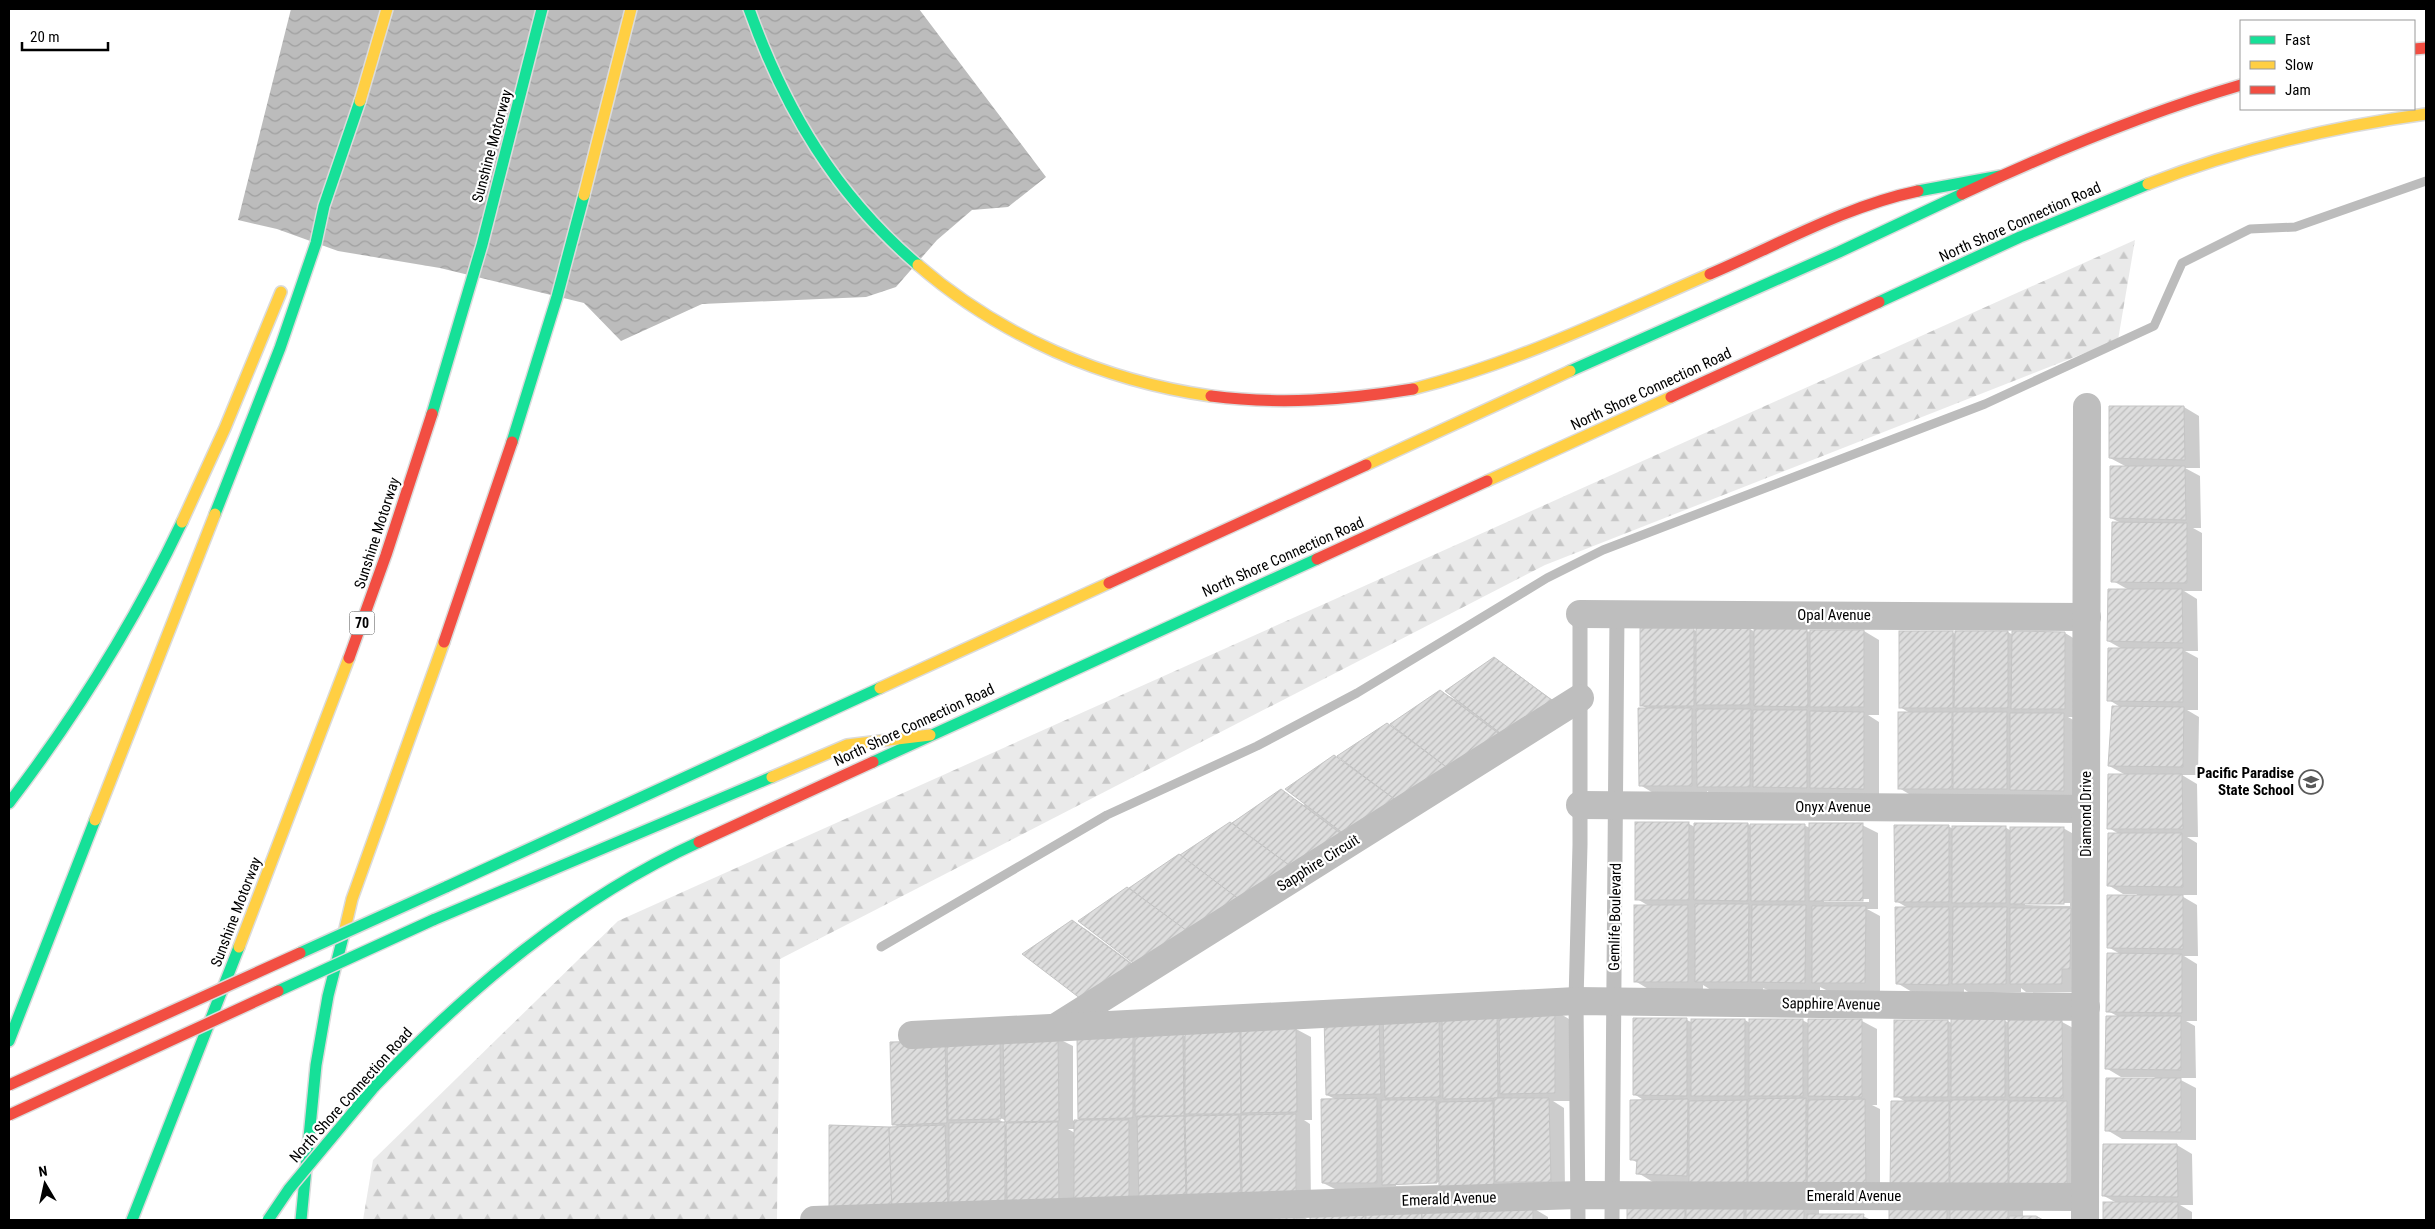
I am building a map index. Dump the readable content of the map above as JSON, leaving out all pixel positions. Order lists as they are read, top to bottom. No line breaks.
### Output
{"streets":{"main road":["Sunshine Motorway","North Shore Connection Road","70"],"street":["Opal Avenue","Onyx Avenue","Diamond Drive","Sapphire Circuit","Sapphire Avenue","Emerald Avenue"],"lane":["Gemlife Boulevard"]},"crossings":[["Opal Avenue","Diamond Drive"],["Opal Avenue","Gemlife Boulevard"],["Onyx Avenue","Diamond Drive"],["Onyx Avenue","Gemlife Boulevard"],["Diamond Drive","Sapphire Avenue"],["Diamond Drive","Emerald Avenue"],["Sapphire Circuit","Sapphire Avenue"],["Gemlife Boulevard","Sapphire Avenue"],["Gemlife Boulevard","Emerald Avenue"]],"places":{"school or university":["Pacific Paradise State School"]},"legend":["Fast","Slow","Jam"],"scale_bar":"20 m","north":"top"}
